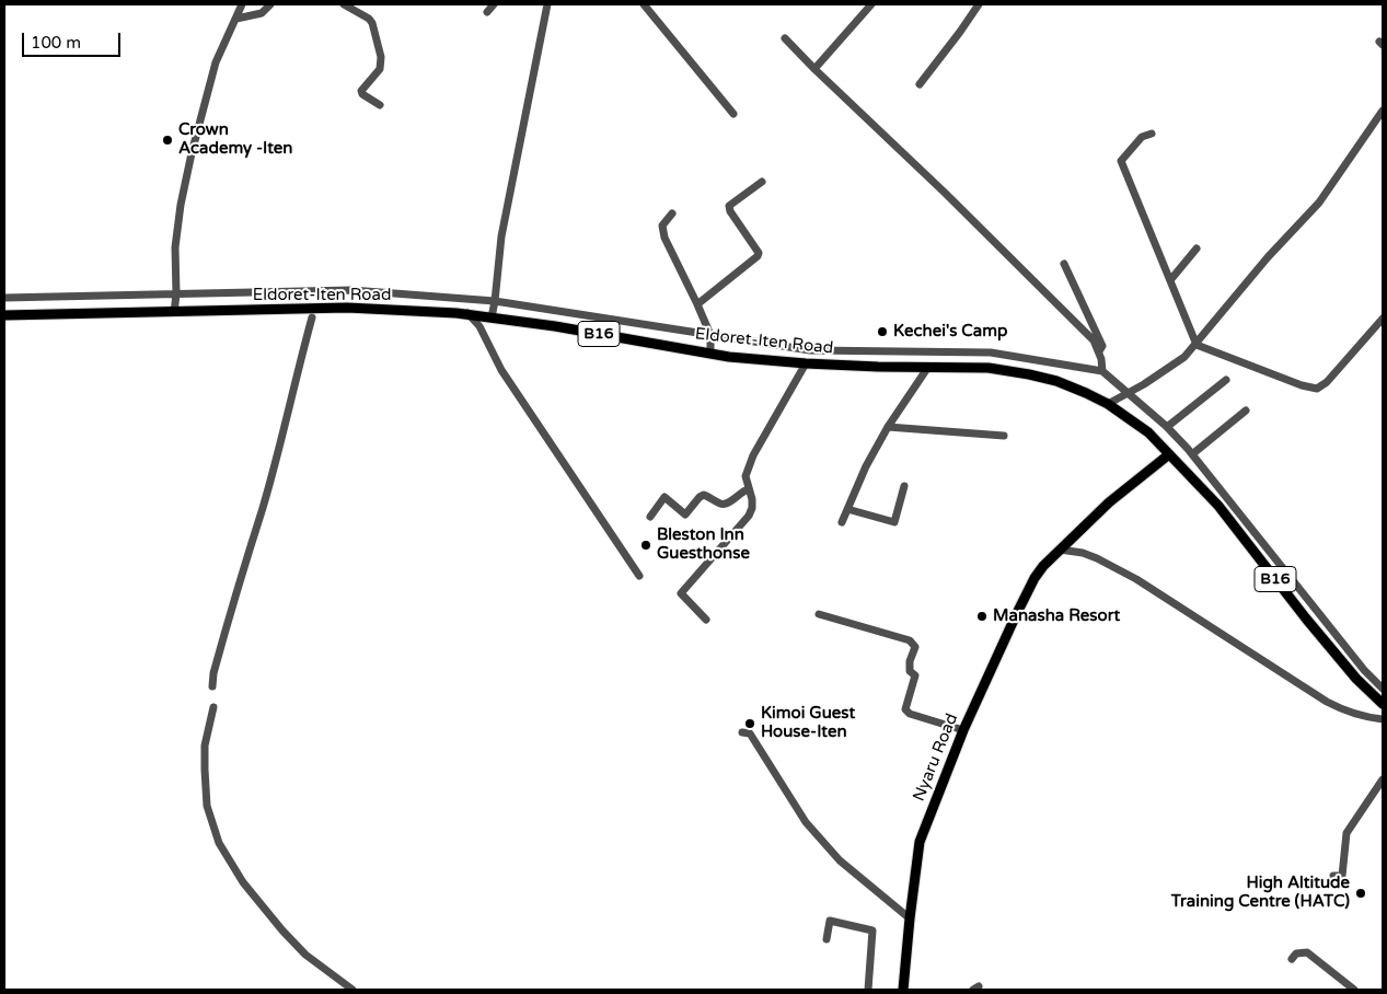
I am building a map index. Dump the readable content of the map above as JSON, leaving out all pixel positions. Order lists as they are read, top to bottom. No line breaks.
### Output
{"streets":{"main road":["Eldoret-Iten Road","B16","Nyaru Road"]},"crossings":[["Eldoret-Iten Road","Nyaru Road"]],"places":["Crown Academy -Iten","Kechei's Camp","Bleston Inn Guesthonse","Manasha Resort","Kimoi Guest House-Iten","High Altitude Training Centre (HATC)"],"scale_bar":"100 m"}
